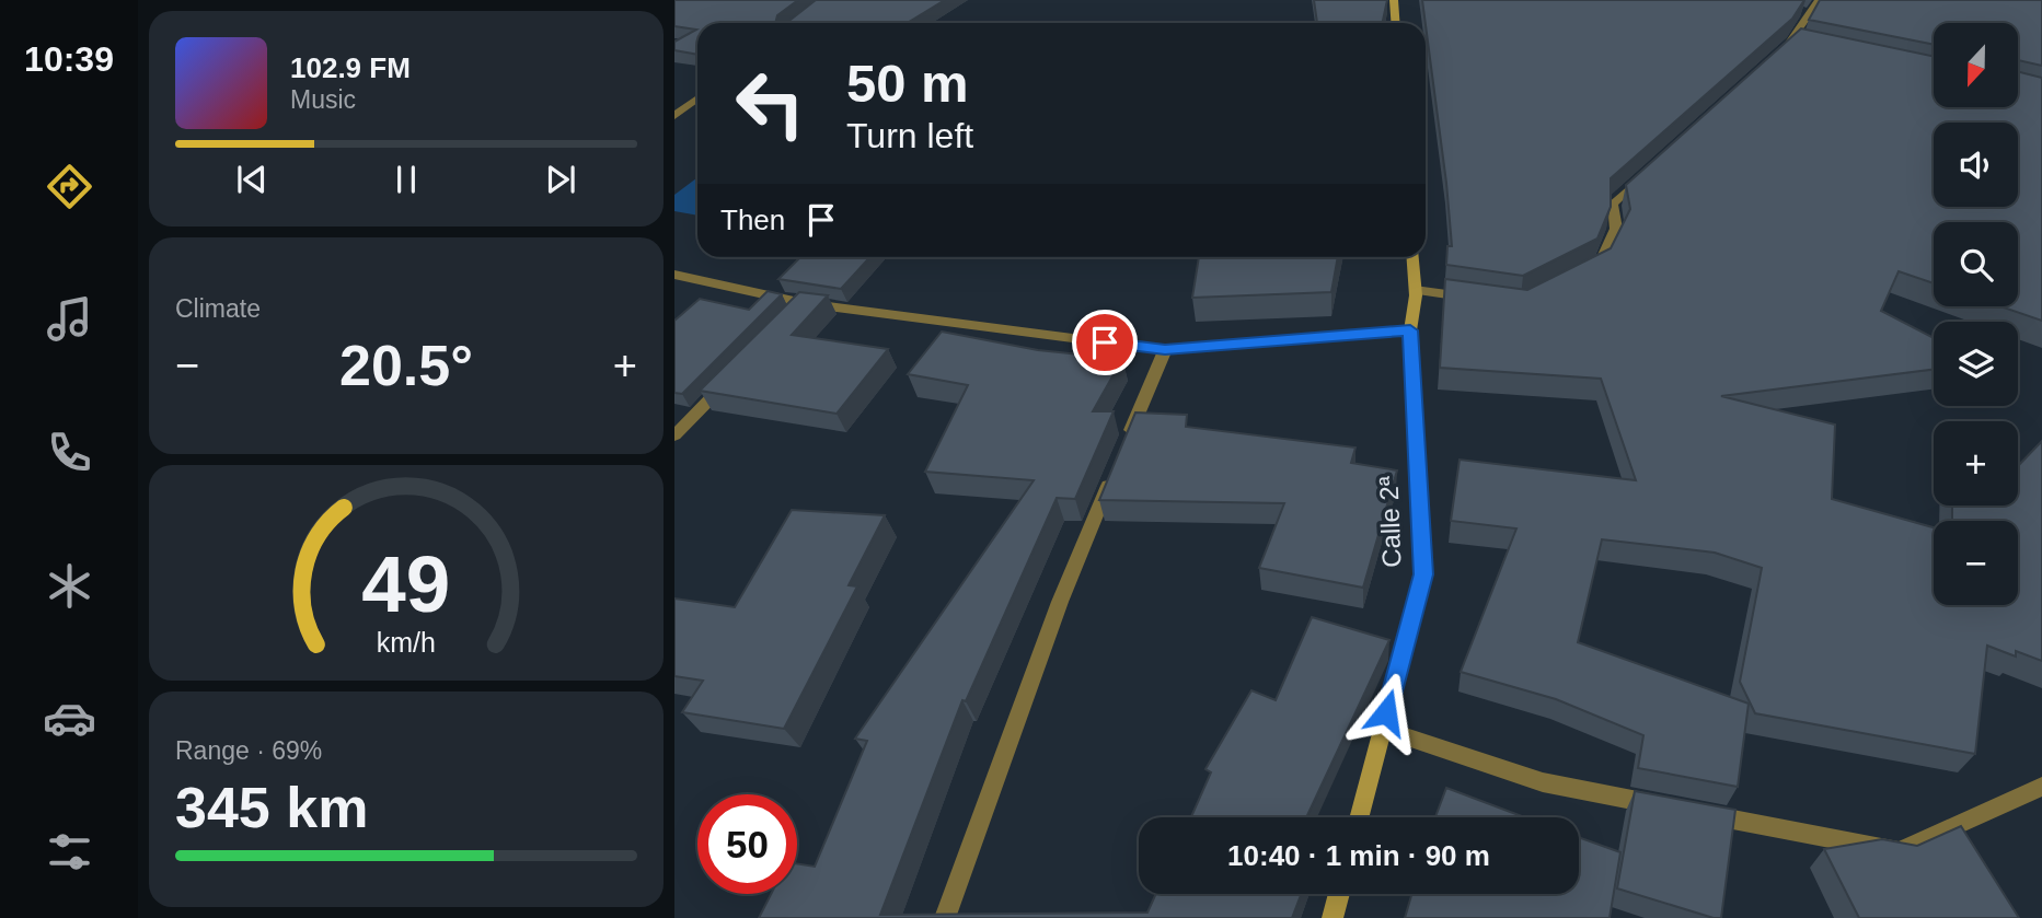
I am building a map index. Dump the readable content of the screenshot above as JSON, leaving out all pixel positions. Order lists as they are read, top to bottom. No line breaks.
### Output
{"streets":{"main road":["Calle 2ª"]},"north":"bottom","page":{"tabs":"10:39","map_buttons":["+","−"],"turn":["50 m","Turn left"],"song":["102.9 FM","Music"],"then":"Then","tile":["Climate",["Range · 69%","345 km"]],"heat":["−","20.5°","+"],"limit":"50","trip":"10:40 · 1 min · 90 m","gauge":["49","km/h"]}}
